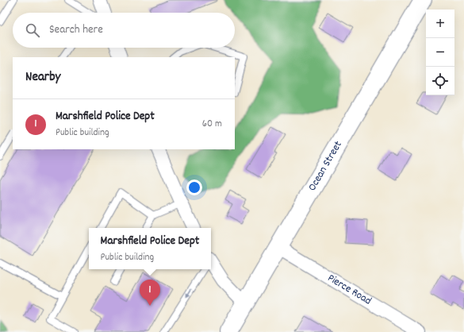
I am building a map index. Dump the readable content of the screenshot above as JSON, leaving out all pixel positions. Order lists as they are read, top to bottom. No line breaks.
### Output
{"streets":{"main road":["Ocean Street"],"street":["Pierce Road"]},"crossings":[["Ocean Street","Pierce Road"]],"page":{"map_buttons":["+","−"],"search":"Search here","heading":"Nearby","list":[{"mark":"1","name":"Marshfield Police Dept","note":"Public building","value":"60 m"}],"popup":["Marshfield Police Dept","Public building"],"pins":"1"}}
